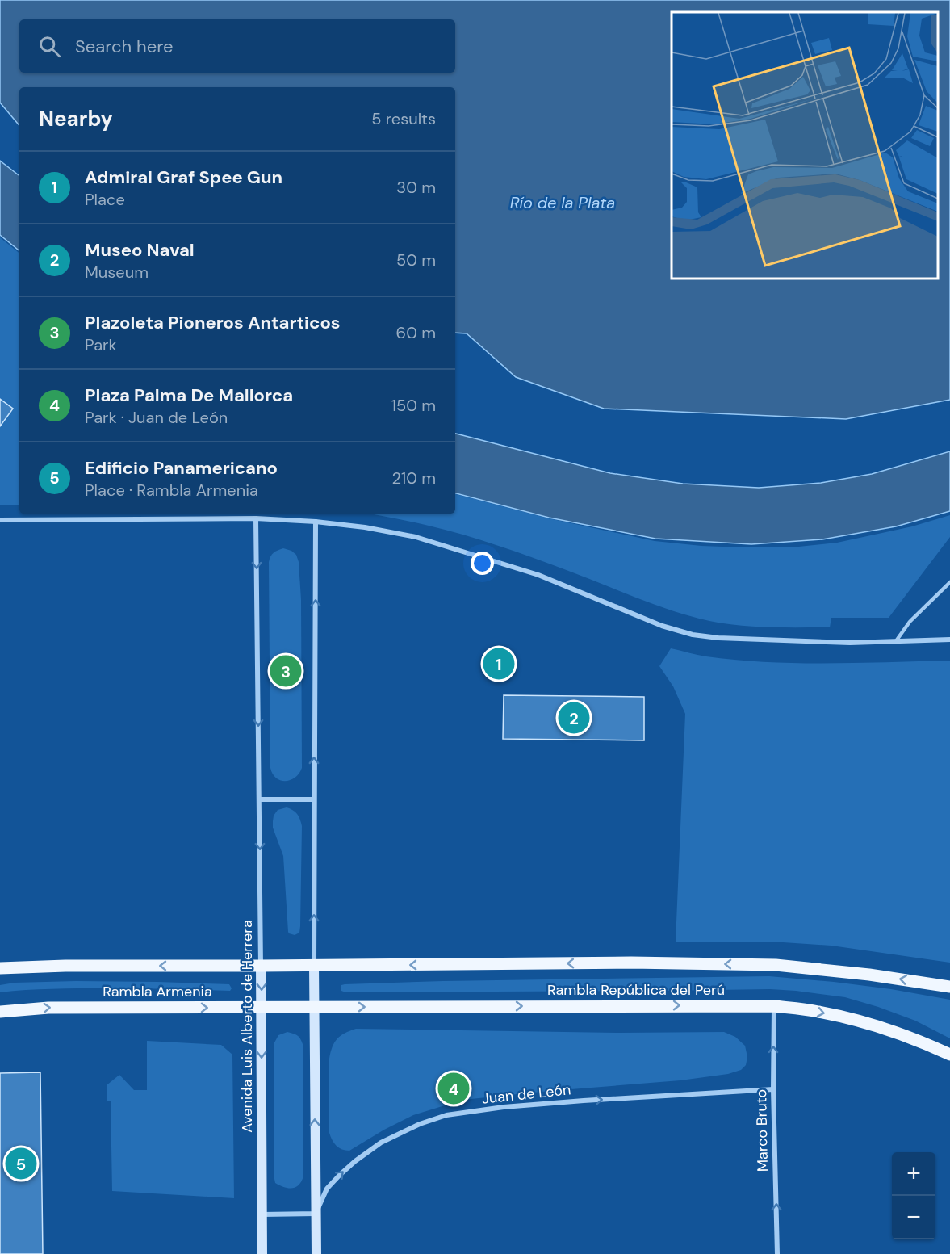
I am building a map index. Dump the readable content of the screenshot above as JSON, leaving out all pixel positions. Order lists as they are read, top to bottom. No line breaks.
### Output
{"streets":{"main road":["Rambla República del Perú","Rambla Armenia","Avenida Luis Alberto de Herrera"],"street":["Juan de León","Marco Bruto"]},"crossings":[["Rambla República del Perú","Rambla Armenia"],["Rambla República del Perú","Marco Bruto"],["Rambla Armenia","Avenida Luis Alberto de Herrera"],["Juan de León","Marco Bruto"]],"one_way":["Avenida Luis Alberto de Herrera","Juan de León","Marco Bruto"],"water":["Río de la Plata"],"page":{"search":"Search here","heading":["Nearby","5 results"],"list":[{"mark":"1","name":"Admiral Graf Spee Gun","note":"Place","value":"30 m"},{"mark":"2","name":"Museo Naval","note":"Museum","value":"50 m"},{"mark":"3","name":"Plazoleta Pioneros Antarticos","note":"Park","value":"60 m"},{"mark":"4","name":"Plaza Palma De Mallorca","note":"Park · Juan de León","value":"150 m"},{"mark":"5","name":"Edificio Panamericano","note":"Place · Rambla Armenia","value":"210 m"}],"pins":["1","3","2","4","5"],"map_buttons":["+","−"]}}
